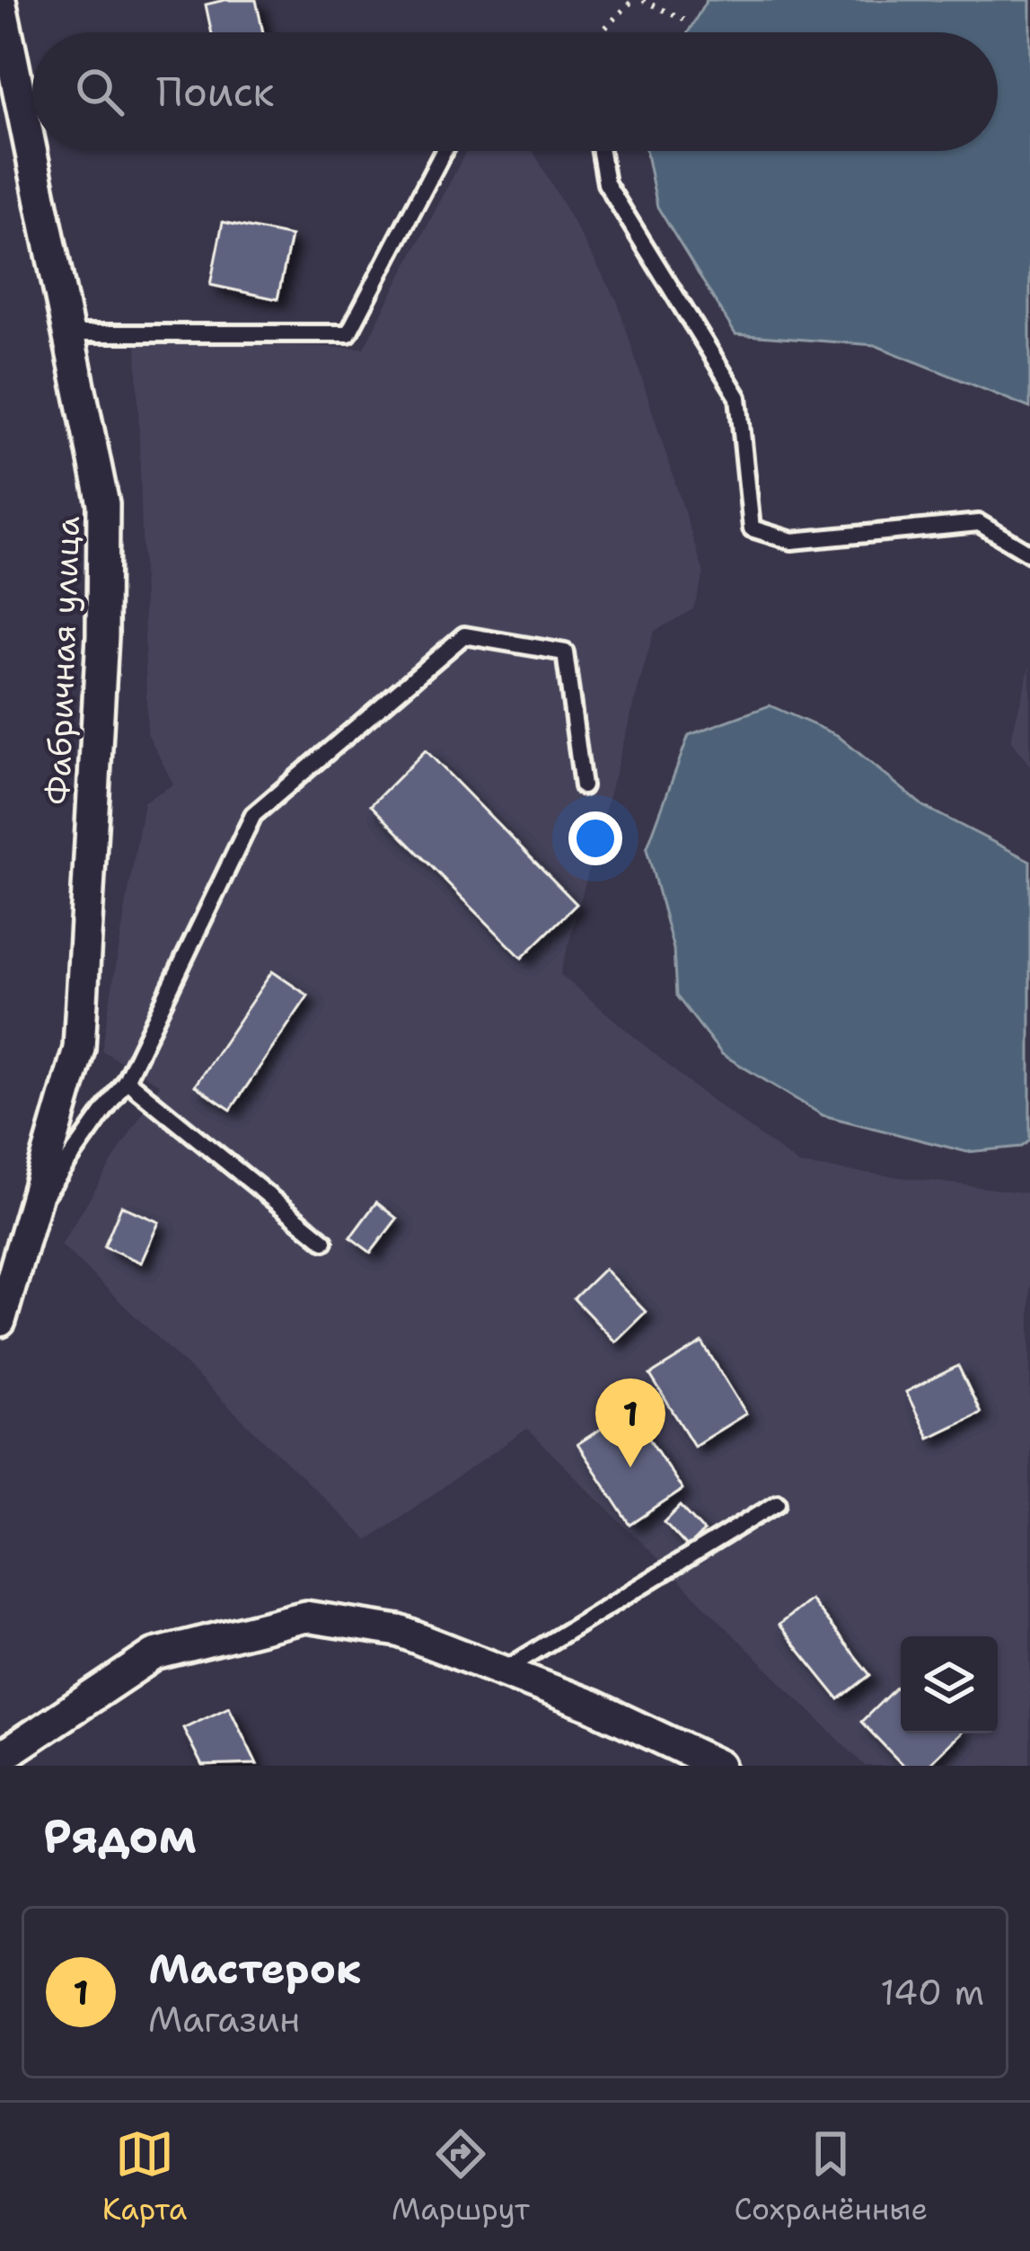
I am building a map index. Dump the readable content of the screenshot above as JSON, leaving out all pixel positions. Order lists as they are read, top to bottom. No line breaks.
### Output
{"streets":{"street":["Фабричная улица"]},"page":{"search":"Поиск","pins":"1","heading":"Рядом","list":[{"mark":"1","name":"Мастерок","note":"Магазин","value":"140 m"}],"nav":["Карта","Маршрут","Сохранённые"]}}
